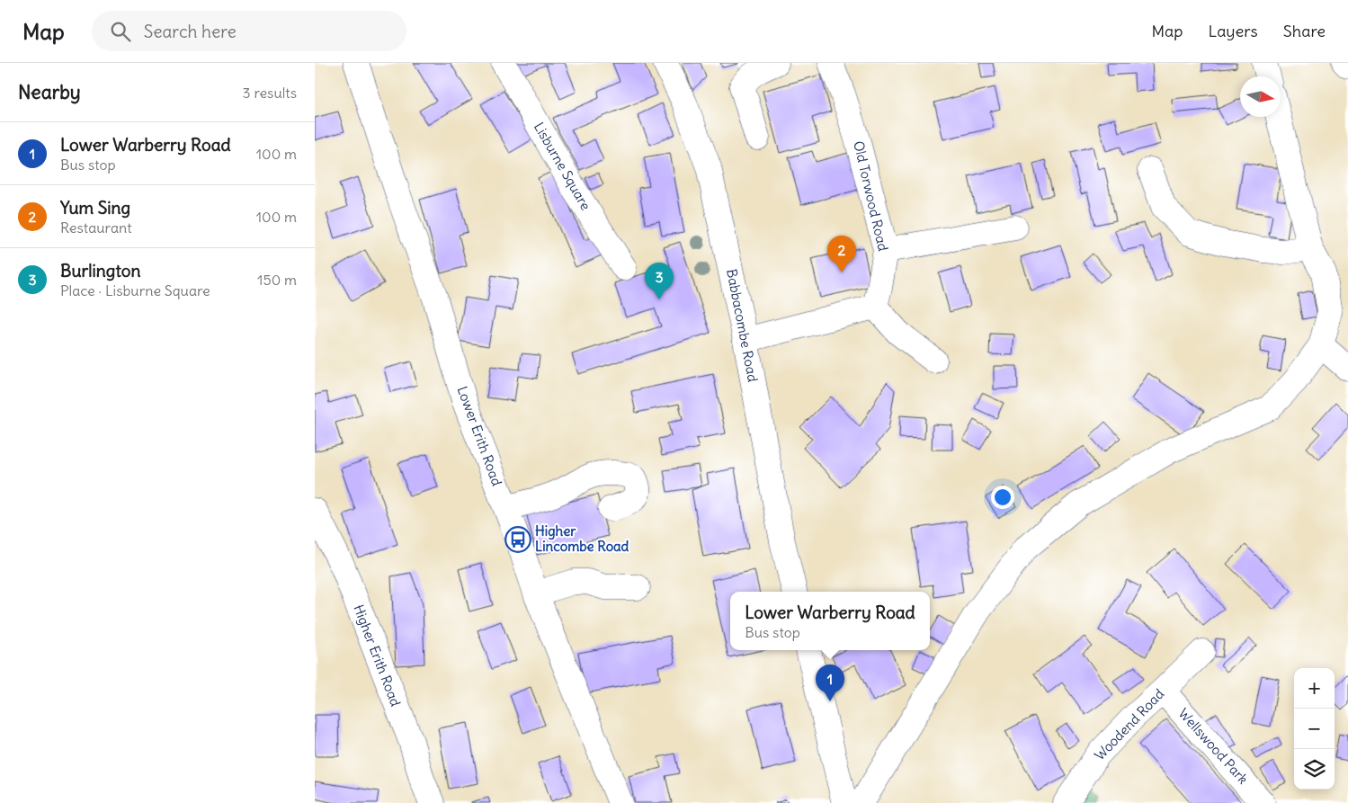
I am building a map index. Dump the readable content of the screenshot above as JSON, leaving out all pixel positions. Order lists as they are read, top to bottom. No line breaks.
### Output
{"streets":{"street":["Lisburne Square","Old Torwood Road","Babbacombe Road","Lower Erith Road","Higher Erith Road","Woodend Road","Wellswood Park"]},"crossings":[["Woodend Road","Wellswood Park"]],"places":{"bus stop":["Higher Lincombe Road"]},"north":"right","page":{"header":"Map","search":"Search here","nav":["Map","Layers","Share"],"heading":["Nearby","3 results"],"list":[{"mark":"1","name":"Lower Warberry Road","note":"Bus stop","value":"100 m"},{"mark":"2","name":"Yum Sing","note":"Restaurant","value":"100 m"},{"mark":"3","name":"Burlington","note":"Place · Lisburne Square","value":"150 m"}],"pins":["2","3","1"],"popup":["Lower Warberry Road","Bus stop"],"map_buttons":["+","−"]}}
